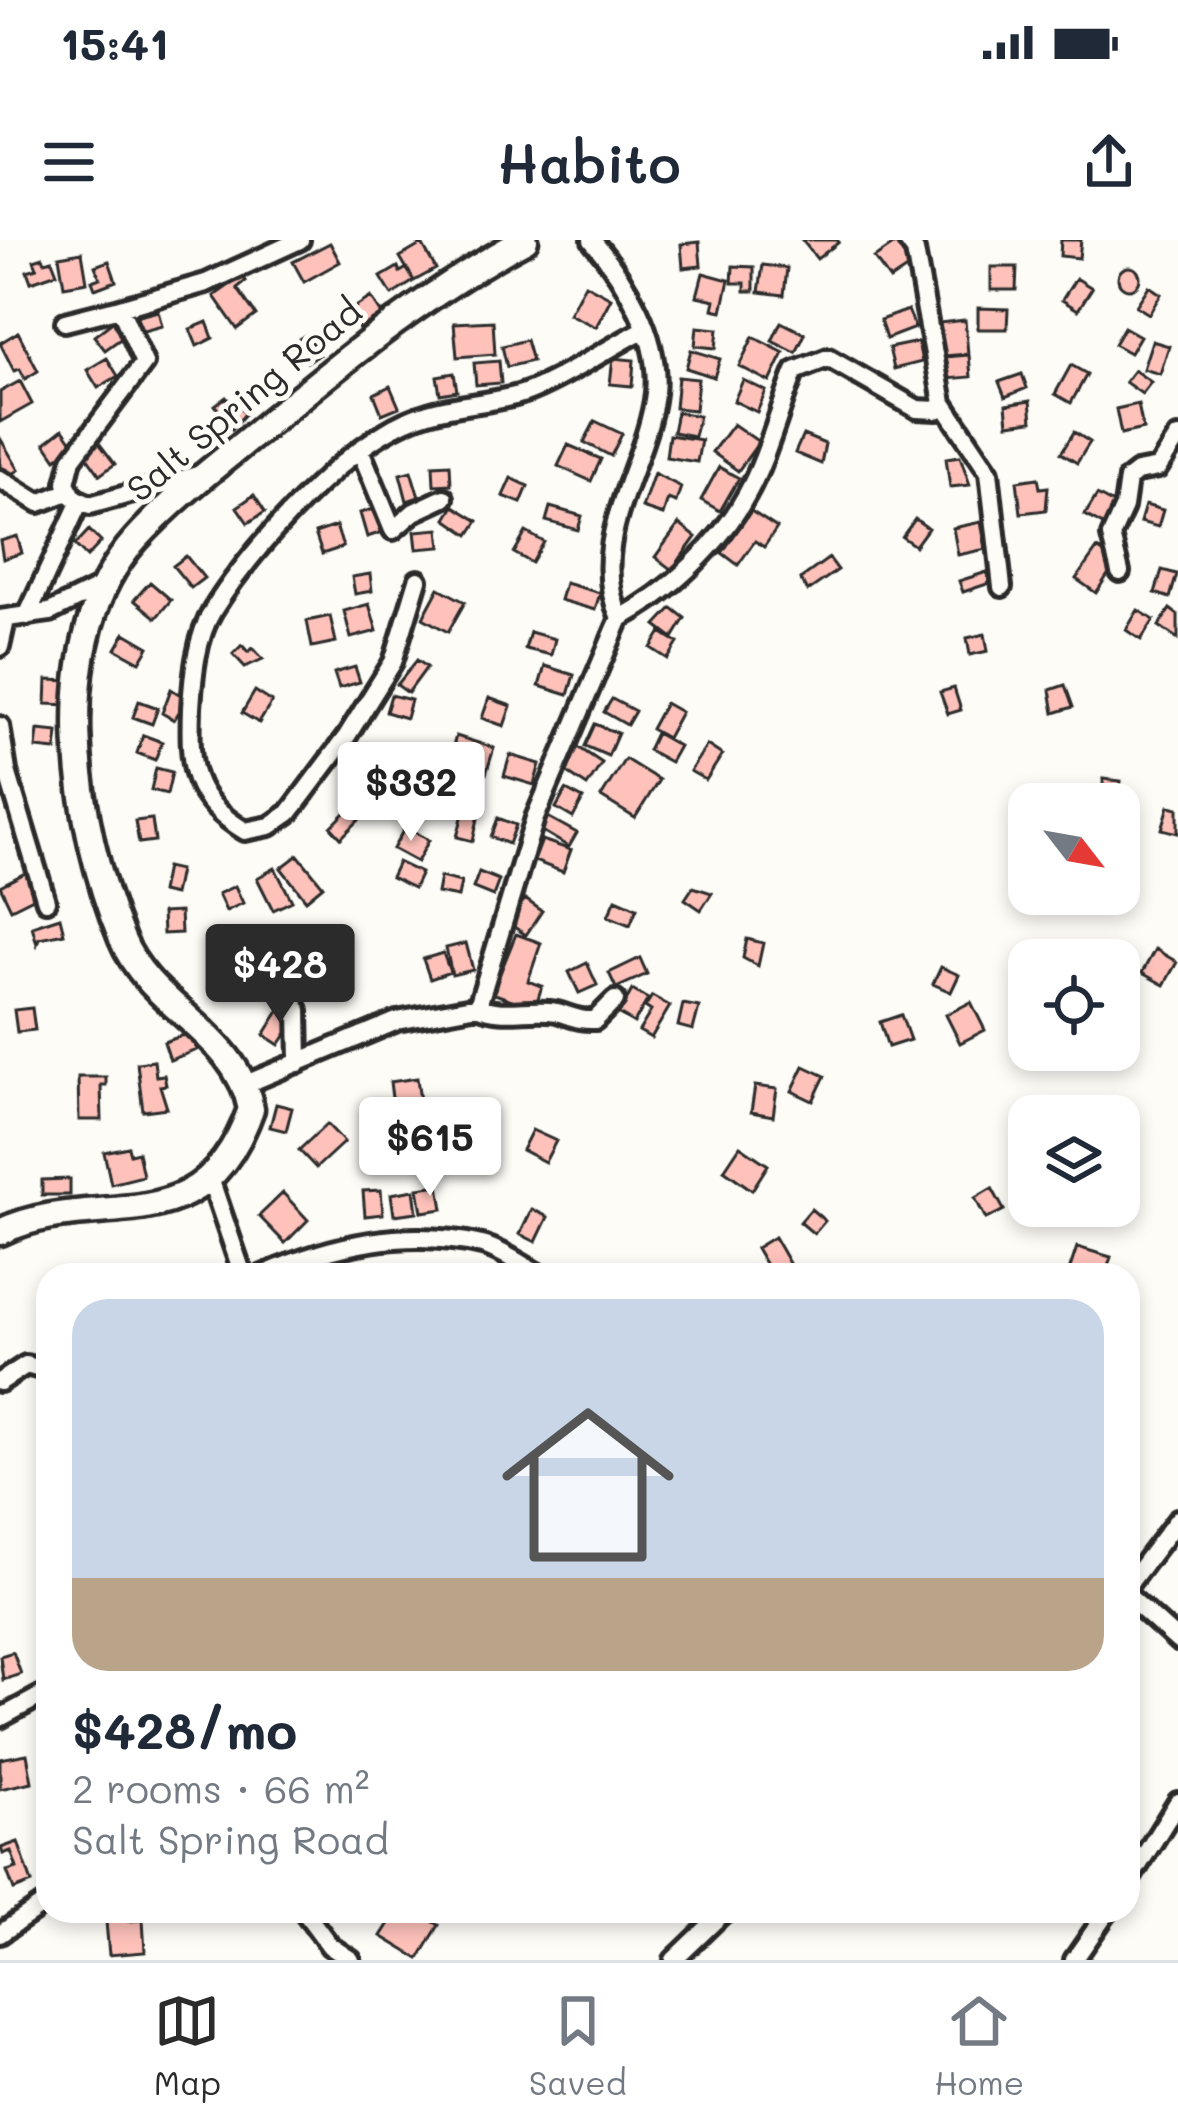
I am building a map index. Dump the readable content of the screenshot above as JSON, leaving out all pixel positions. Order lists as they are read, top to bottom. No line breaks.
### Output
{"streets":{"street":["Salt Spring Road"]},"north":"bottom right","page":{"status":"15:41","header":"Habito","price":["$332","$428","$615"],"list":[{"name":"$428/mo","note":"2 rooms · 66 m² · Salt Spring Road"}],"tabs":["Map","Saved","Home"]}}
